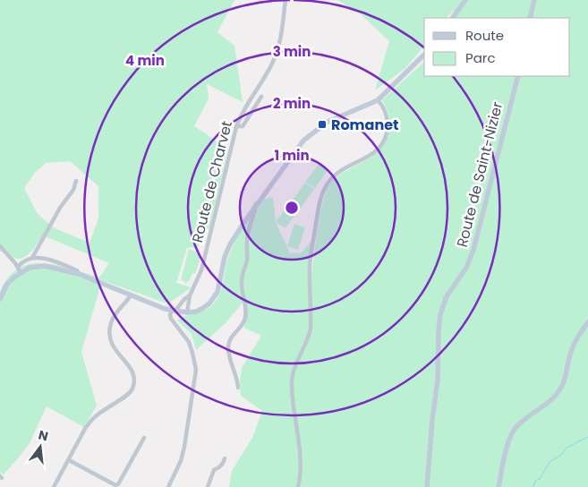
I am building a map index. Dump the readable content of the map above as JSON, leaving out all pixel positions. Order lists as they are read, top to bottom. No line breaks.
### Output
{"streets":{"main road":["Route de Saint-Nizier"],"street":["Route de Charvet"]},"places":{"transit":["Romanet"]},"legend":["Route","Parc"],"north":"top","rings":["3 min","4 min","2 min","1 min"]}
